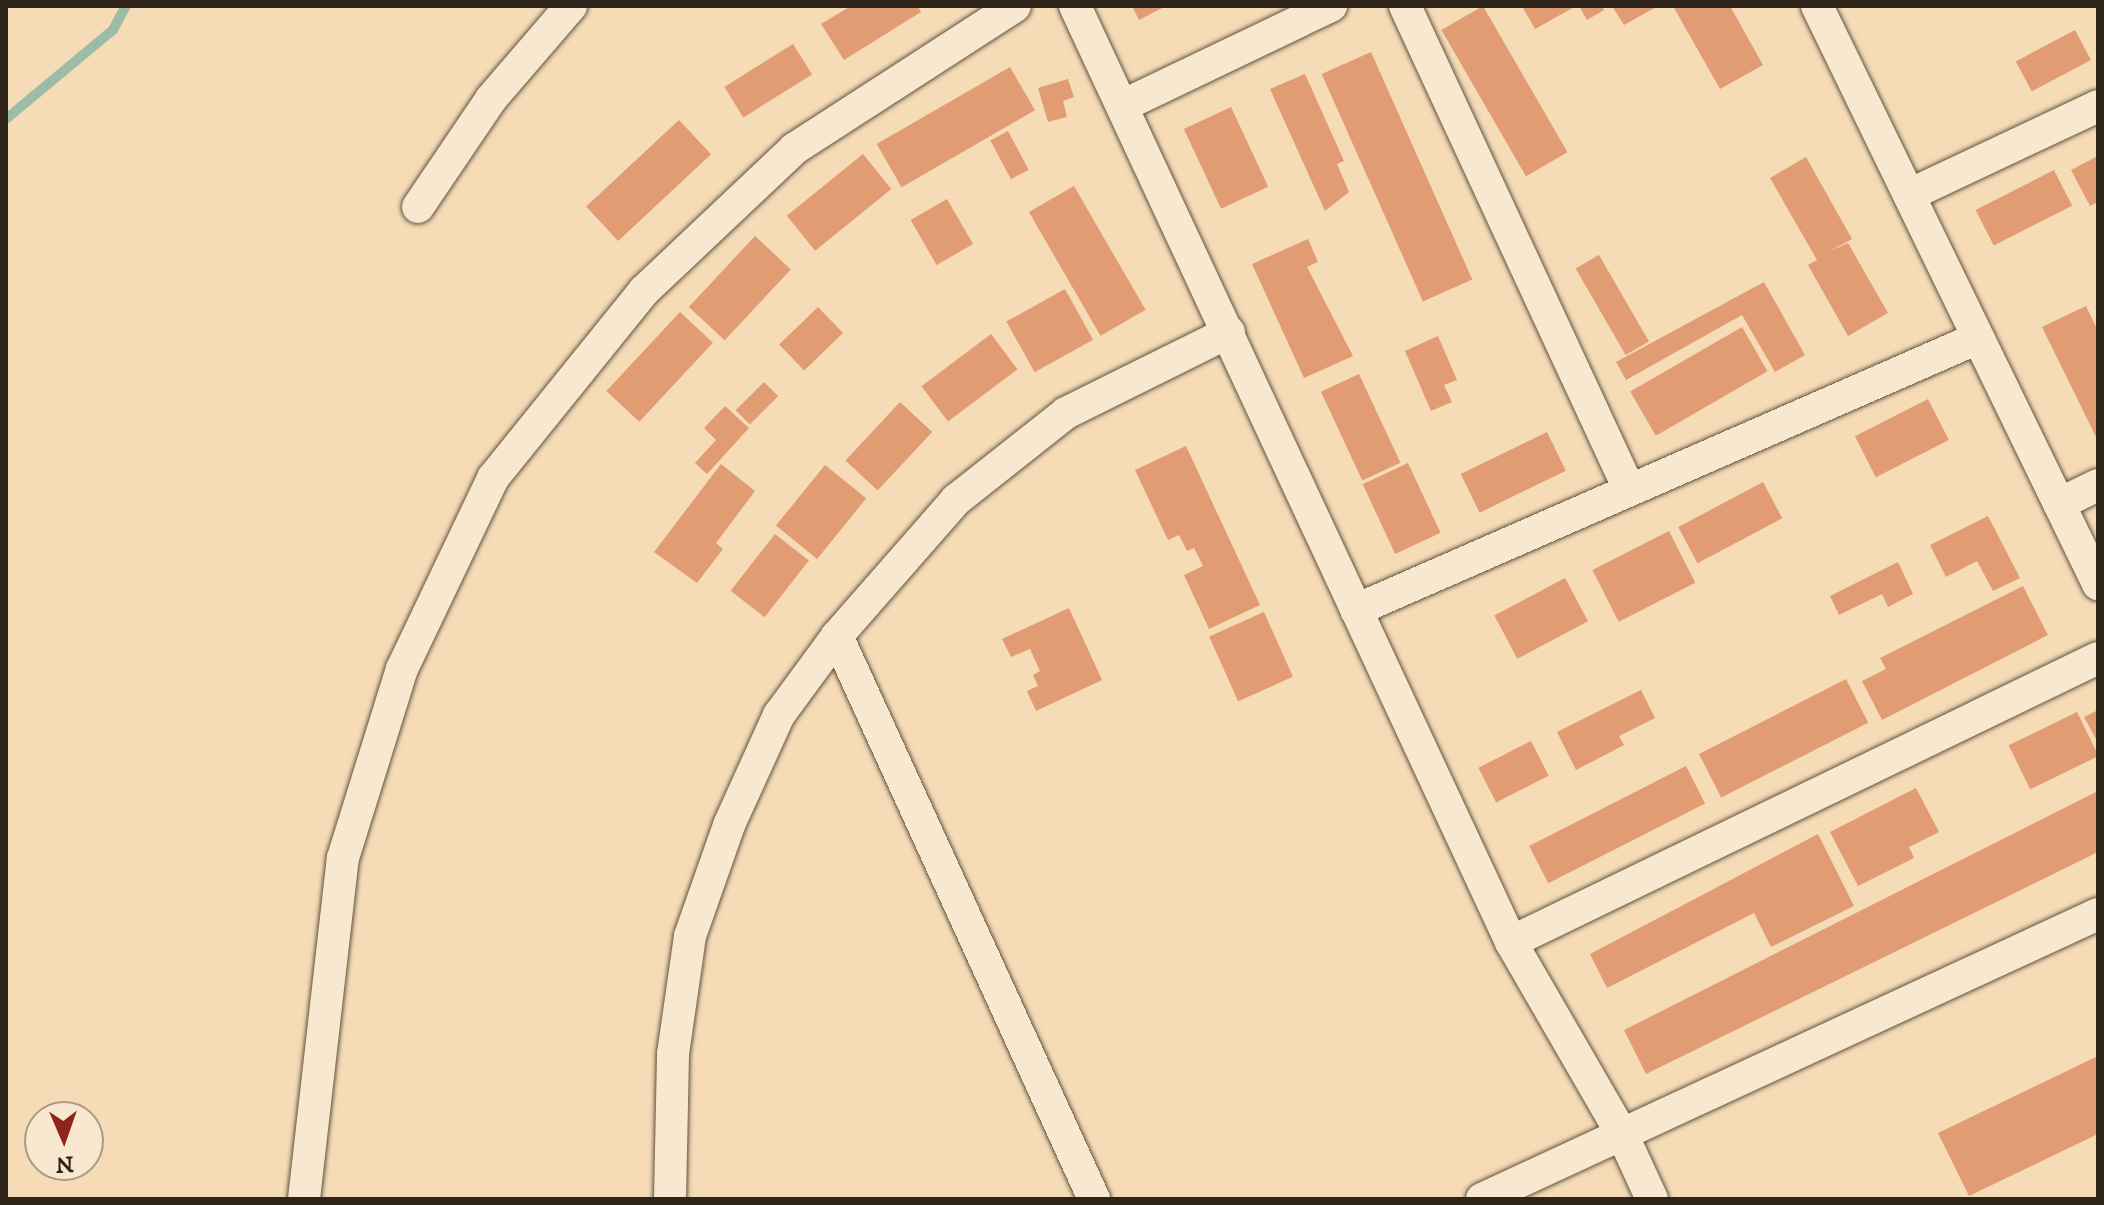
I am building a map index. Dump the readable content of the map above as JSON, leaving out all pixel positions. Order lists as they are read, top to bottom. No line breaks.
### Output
{"north":"bottom"}
